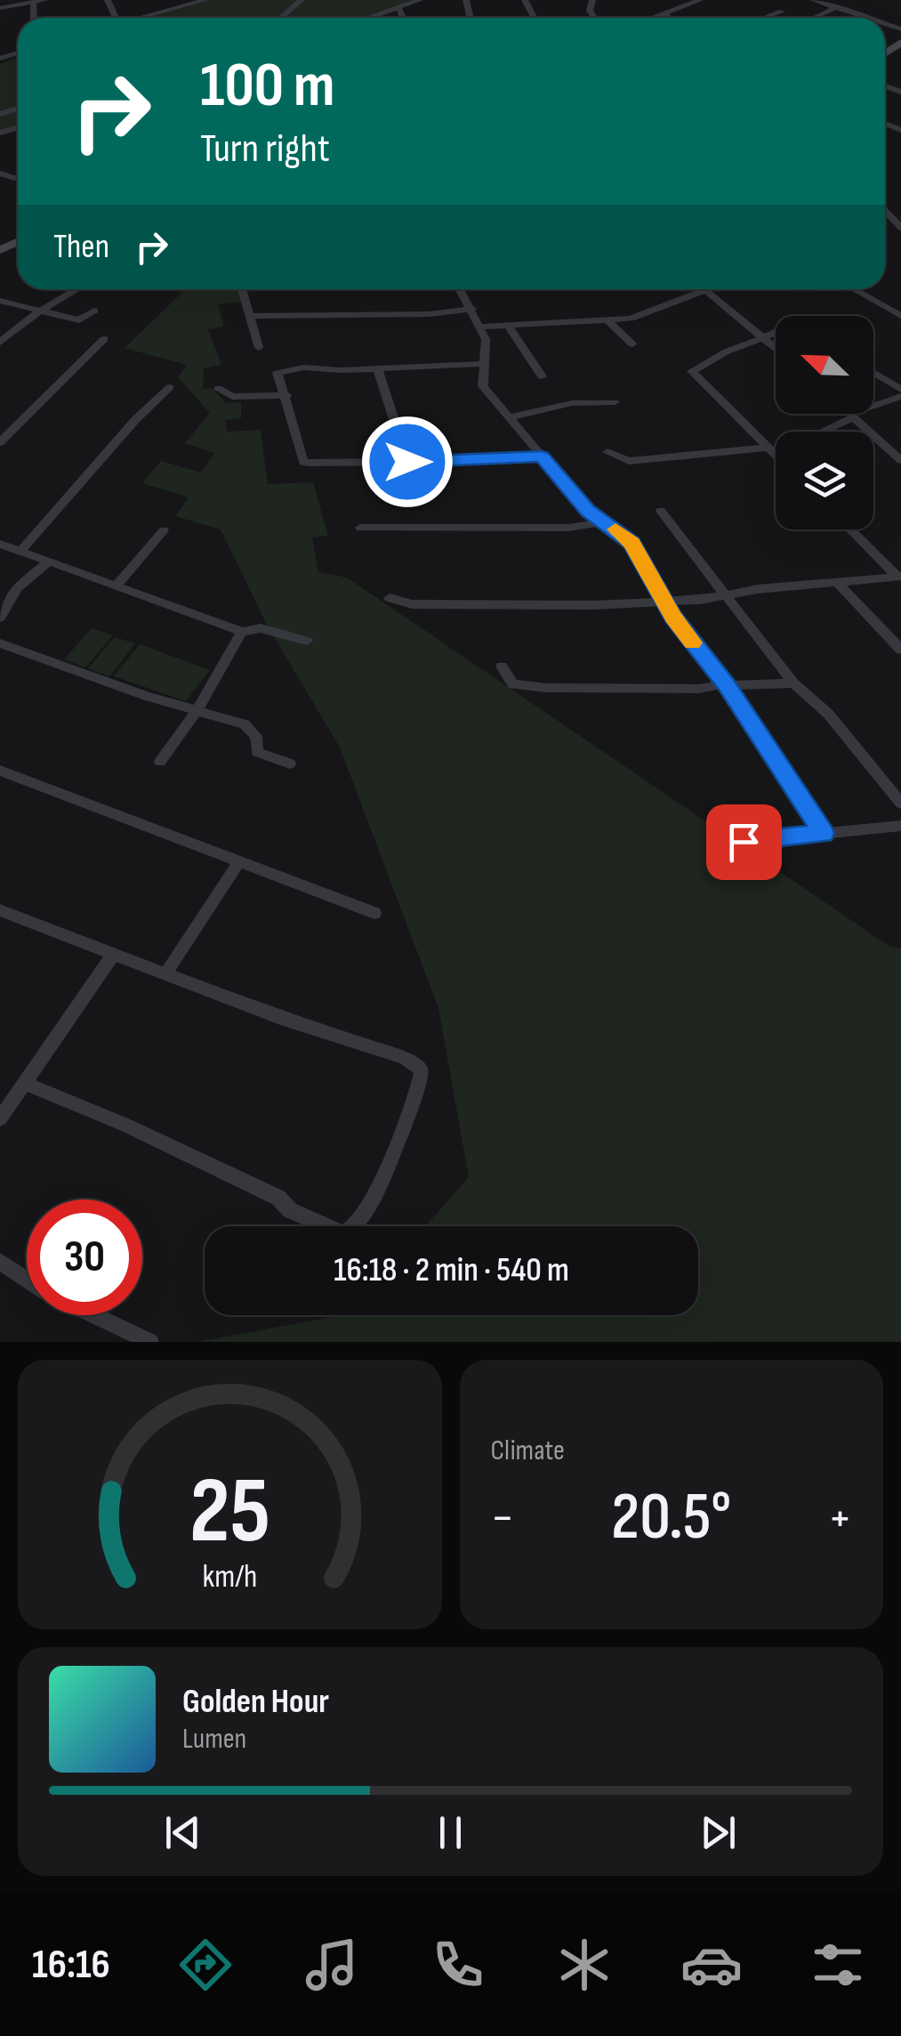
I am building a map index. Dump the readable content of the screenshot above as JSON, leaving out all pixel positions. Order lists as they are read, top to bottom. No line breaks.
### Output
{"north":"top left","page":{"turn":["100 m","Turn right"],"then":"Then","limit":"30","trip":"16:18 · 2 min · 540 m","tile":"Climate","heat":["−","20.5°","+"],"song":["Golden Hour","Lumen"],"tabs":"16:16","gauge":["25","km/h"]}}
